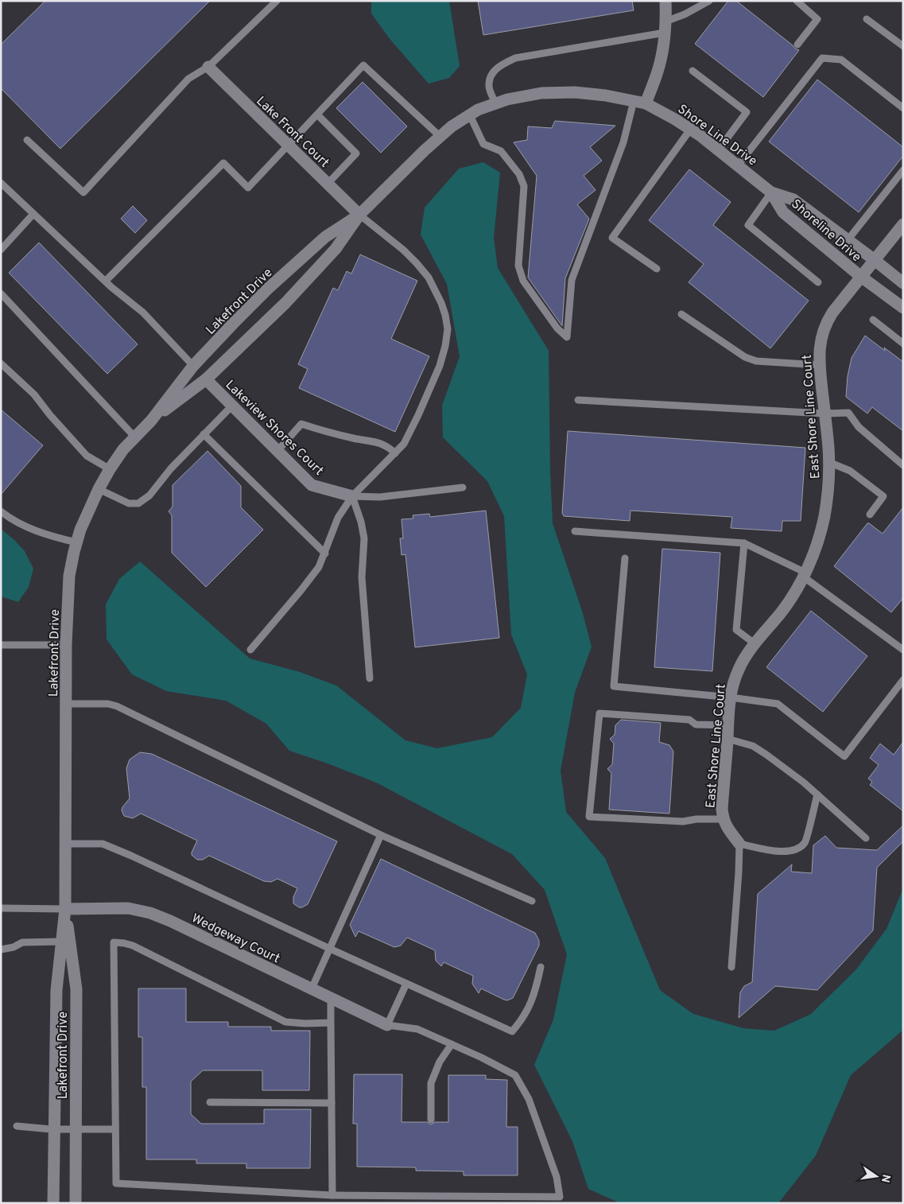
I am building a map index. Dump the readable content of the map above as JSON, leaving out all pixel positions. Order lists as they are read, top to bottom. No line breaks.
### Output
{"streets":{"street":["Lake Front Court","Shore Line Drive","Shoreline Drive","Lakefront Drive","East Shore Line Court","Lakeview Shores Court","Wedgeway Court"]},"crossings":[["Lake Front Court","Lakefront Drive"],["Shore Line Drive","Shoreline Drive"],["Shoreline Drive","East Shore Line Court"],["Lakefront Drive","Lakeview Shores Court"],["Lakefront Drive","Wedgeway Court"]],"north":"right"}
